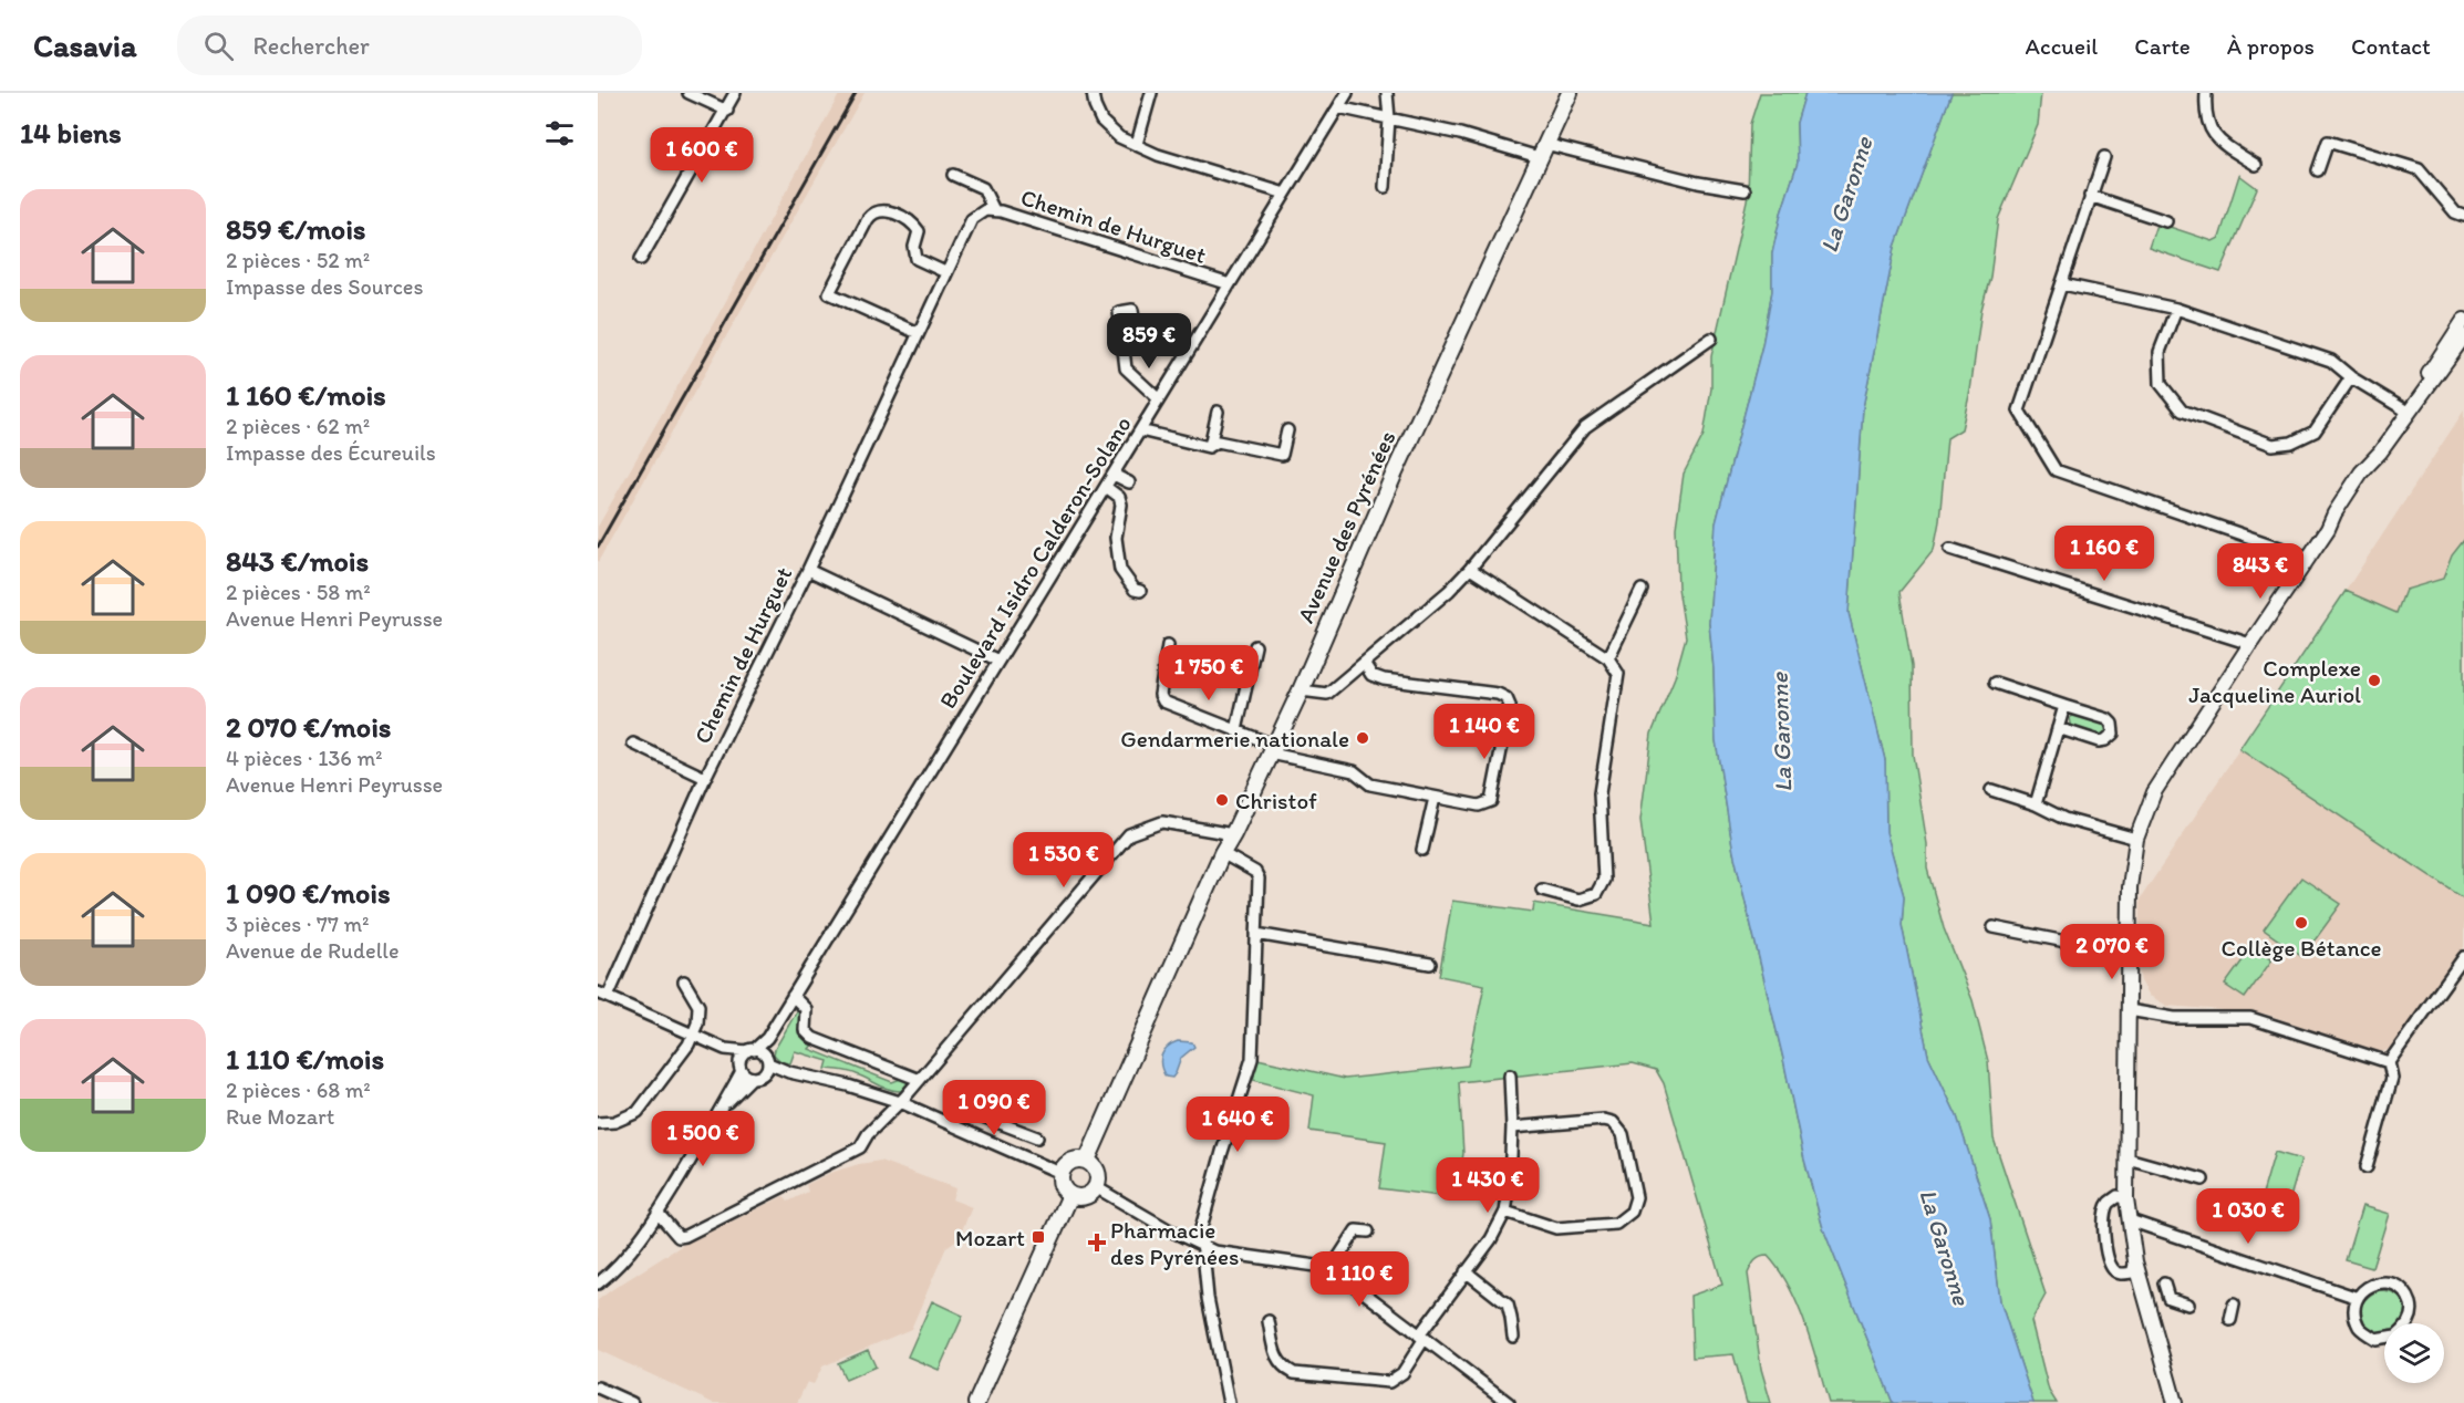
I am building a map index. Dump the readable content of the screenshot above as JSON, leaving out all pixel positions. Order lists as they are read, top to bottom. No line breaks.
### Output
{"streets":{"main road":["Avenue des Pyrénées"],"street":["Chemin de Hurguet","Boulevard Isidro Calderon-Solano"]},"crossings":[["Chemin de Hurguet","Boulevard Isidro Calderon-Solano"]],"water":["La Garonne"],"places":{"other":["Complexe Jacqueline Auriol","Gendarmerie nationale","Christof","Collège Bétance"],"transit":["Mozart"],"health":["Pharmacie des Pyrénées"]},"page":{"header":"Casavia","search":"Rechercher","nav":["Accueil","Carte","À propos","Contact"],"heading":"14 biens","price":["1 600 €","859 €","1 160 €","843 €","1 750 €","1 140 €","1 530 €","2 070 €","1 090 €","1 640 €","1 500 €","1 430 €","1 030 €","1 110 €"],"list":[{"name":"859 €/mois","note":"2 pièces · 52 m² · Impasse des Sources"},{"name":"1 160 €/mois","note":"2 pièces · 62 m² · Impasse des Écureuils"},{"name":"843 €/mois","note":"2 pièces · 58 m² · Avenue Henri Peyrusse"},{"name":"2 070 €/mois","note":"4 pièces · 136 m² · Avenue Henri Peyrusse"},{"name":"1 090 €/mois","note":"3 pièces · 77 m² · Avenue de Rudelle"},{"name":"1 110 €/mois","note":"2 pièces · 68 m² · Rue Mozart"}]}}
